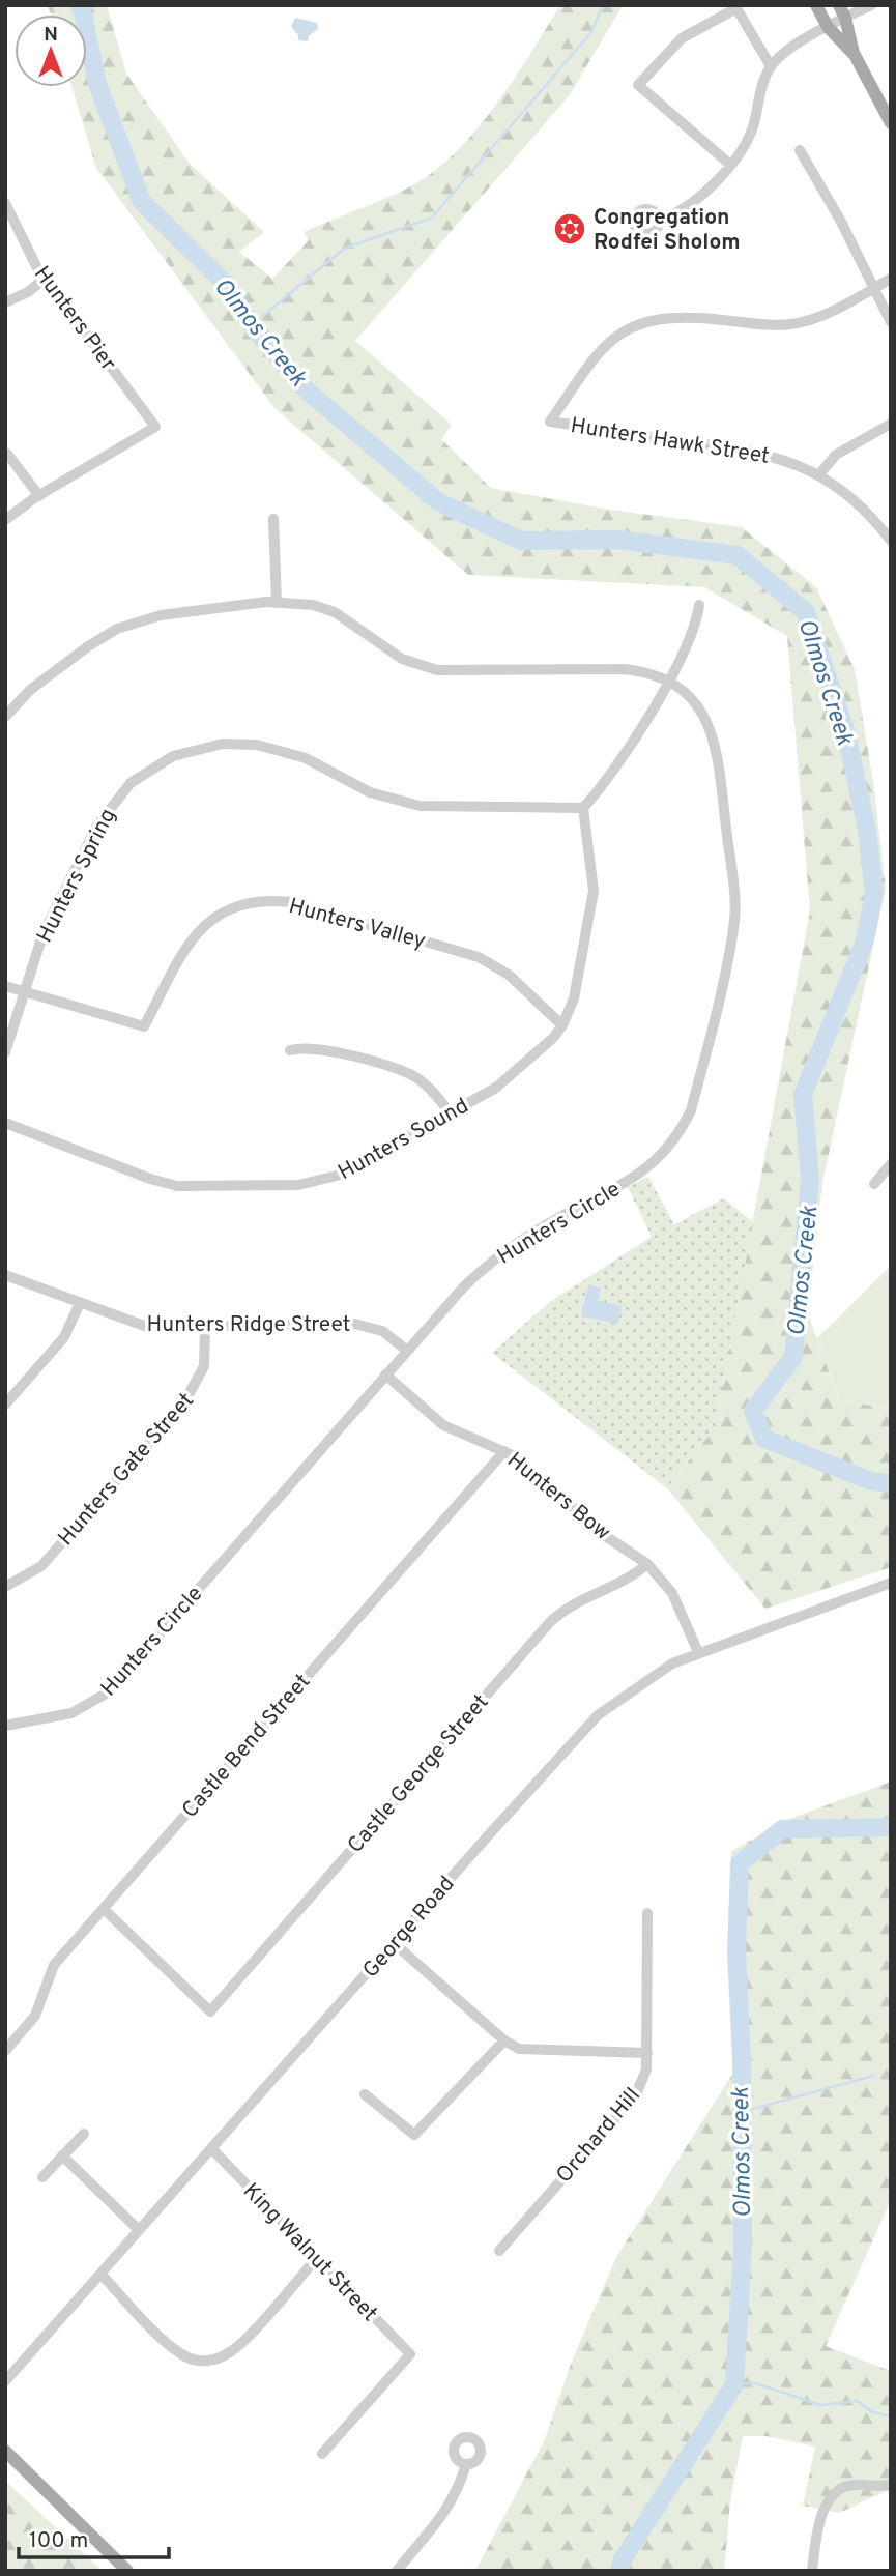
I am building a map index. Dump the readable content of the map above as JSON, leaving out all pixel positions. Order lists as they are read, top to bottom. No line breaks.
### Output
{"streets":{"street":["Hunters Pier","Hunters Hawk Street","Hunters Spring","Hunters Valley","Hunters Sound","Hunters Circle","Hunters Ridge Street","Hunters Gate Street","Hunters Bow","Castle Bend Street","Castle George Street","George Road","Orchard Hill","King Walnut Street"]},"crossings":[["Hunters Spring","Hunters Valley"],["Hunters Spring","Hunters Sound"],["Hunters Valley","Hunters Sound"],["Hunters Circle","Hunters Ridge Street"],["Hunters Circle","Hunters Bow"],["Hunters Ridge Street","Hunters Gate Street"],["Hunters Bow","Castle Bend Street"],["Hunters Bow","Castle George Street"],["Hunters Bow","George Road"],["Castle Bend Street","Castle George Street"],["George Road","King Walnut Street"]],"water":["Olmos Creek"],"places":{"synagogue":["Congregation Rodfei Sholom"]},"scale_bar":"100 m","north":"top"}
